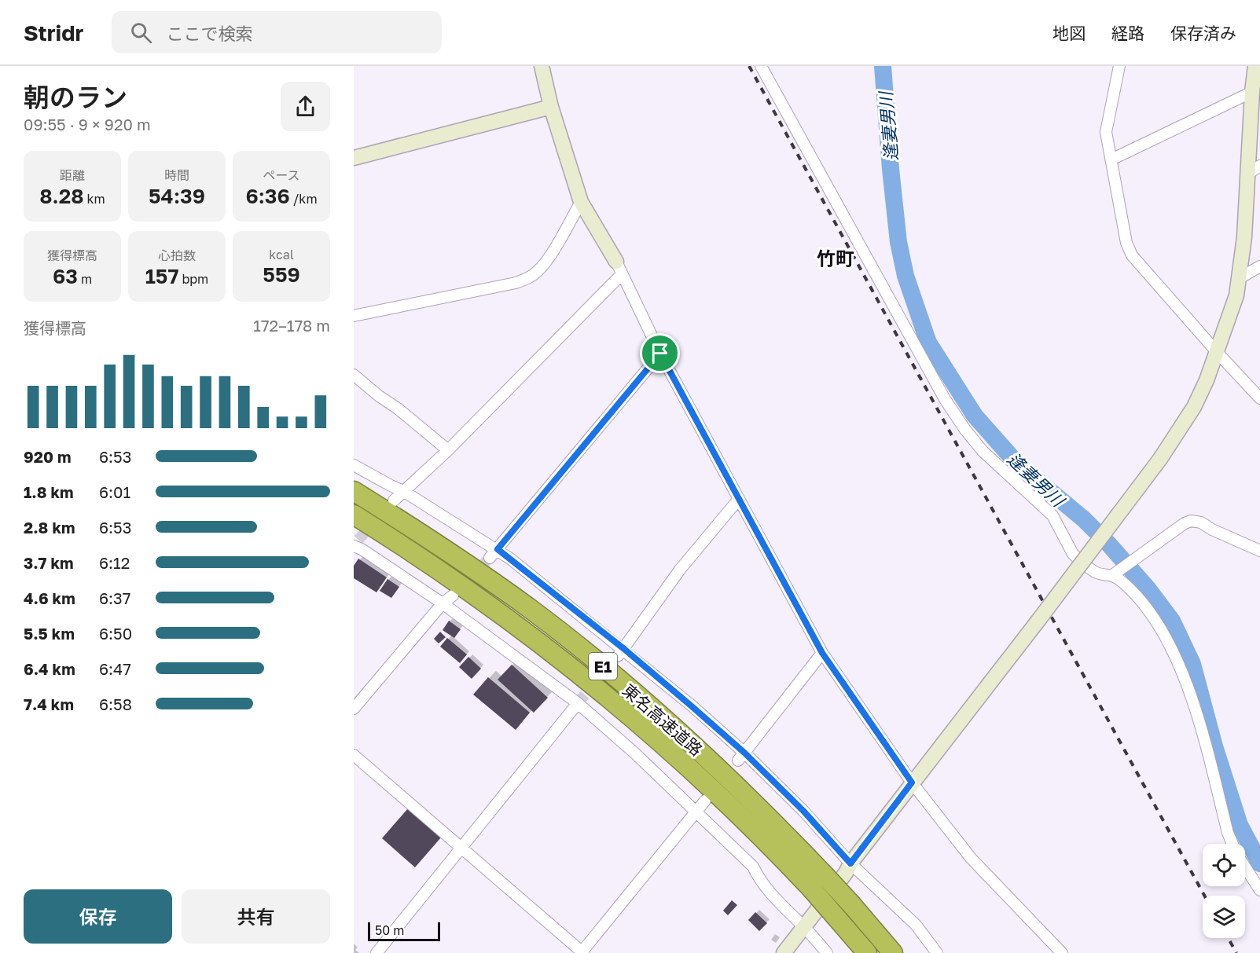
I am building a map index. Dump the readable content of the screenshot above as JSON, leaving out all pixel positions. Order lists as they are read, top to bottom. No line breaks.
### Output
{"streets":{"highway":["E1","東名高速道路"]},"districts":["竹町"],"water":["逢妻男川"],"scale_bar":"50 m","page":{"header":"Stridr","search":"ここで検索","nav":["地図","経路","保存済み"],"heading":["朝のラン","09:55 · 9 × 920 m"],"stats":[["距離","8.28 km"],["時間","54:39"],["ペース","6:36 /km"],["獲得標高","63 m"],["心拍数","157 bpm"],["kcal","559"]],"chart":["獲得標高","172–178 m"],"list":[{"name":"920 m","note":"6:53"},{"name":"1.8 km","note":"6:01"},{"name":"2.8 km","note":"6:53"},{"name":"3.7 km","note":"6:12"},{"name":"4.6 km","note":"6:37"},{"name":"5.5 km","note":"6:50"},{"name":"6.4 km","note":"6:47"},{"name":"7.4 km","note":"6:58"}],"buttons":["保存","共有"],"scale":"50 m"}}
